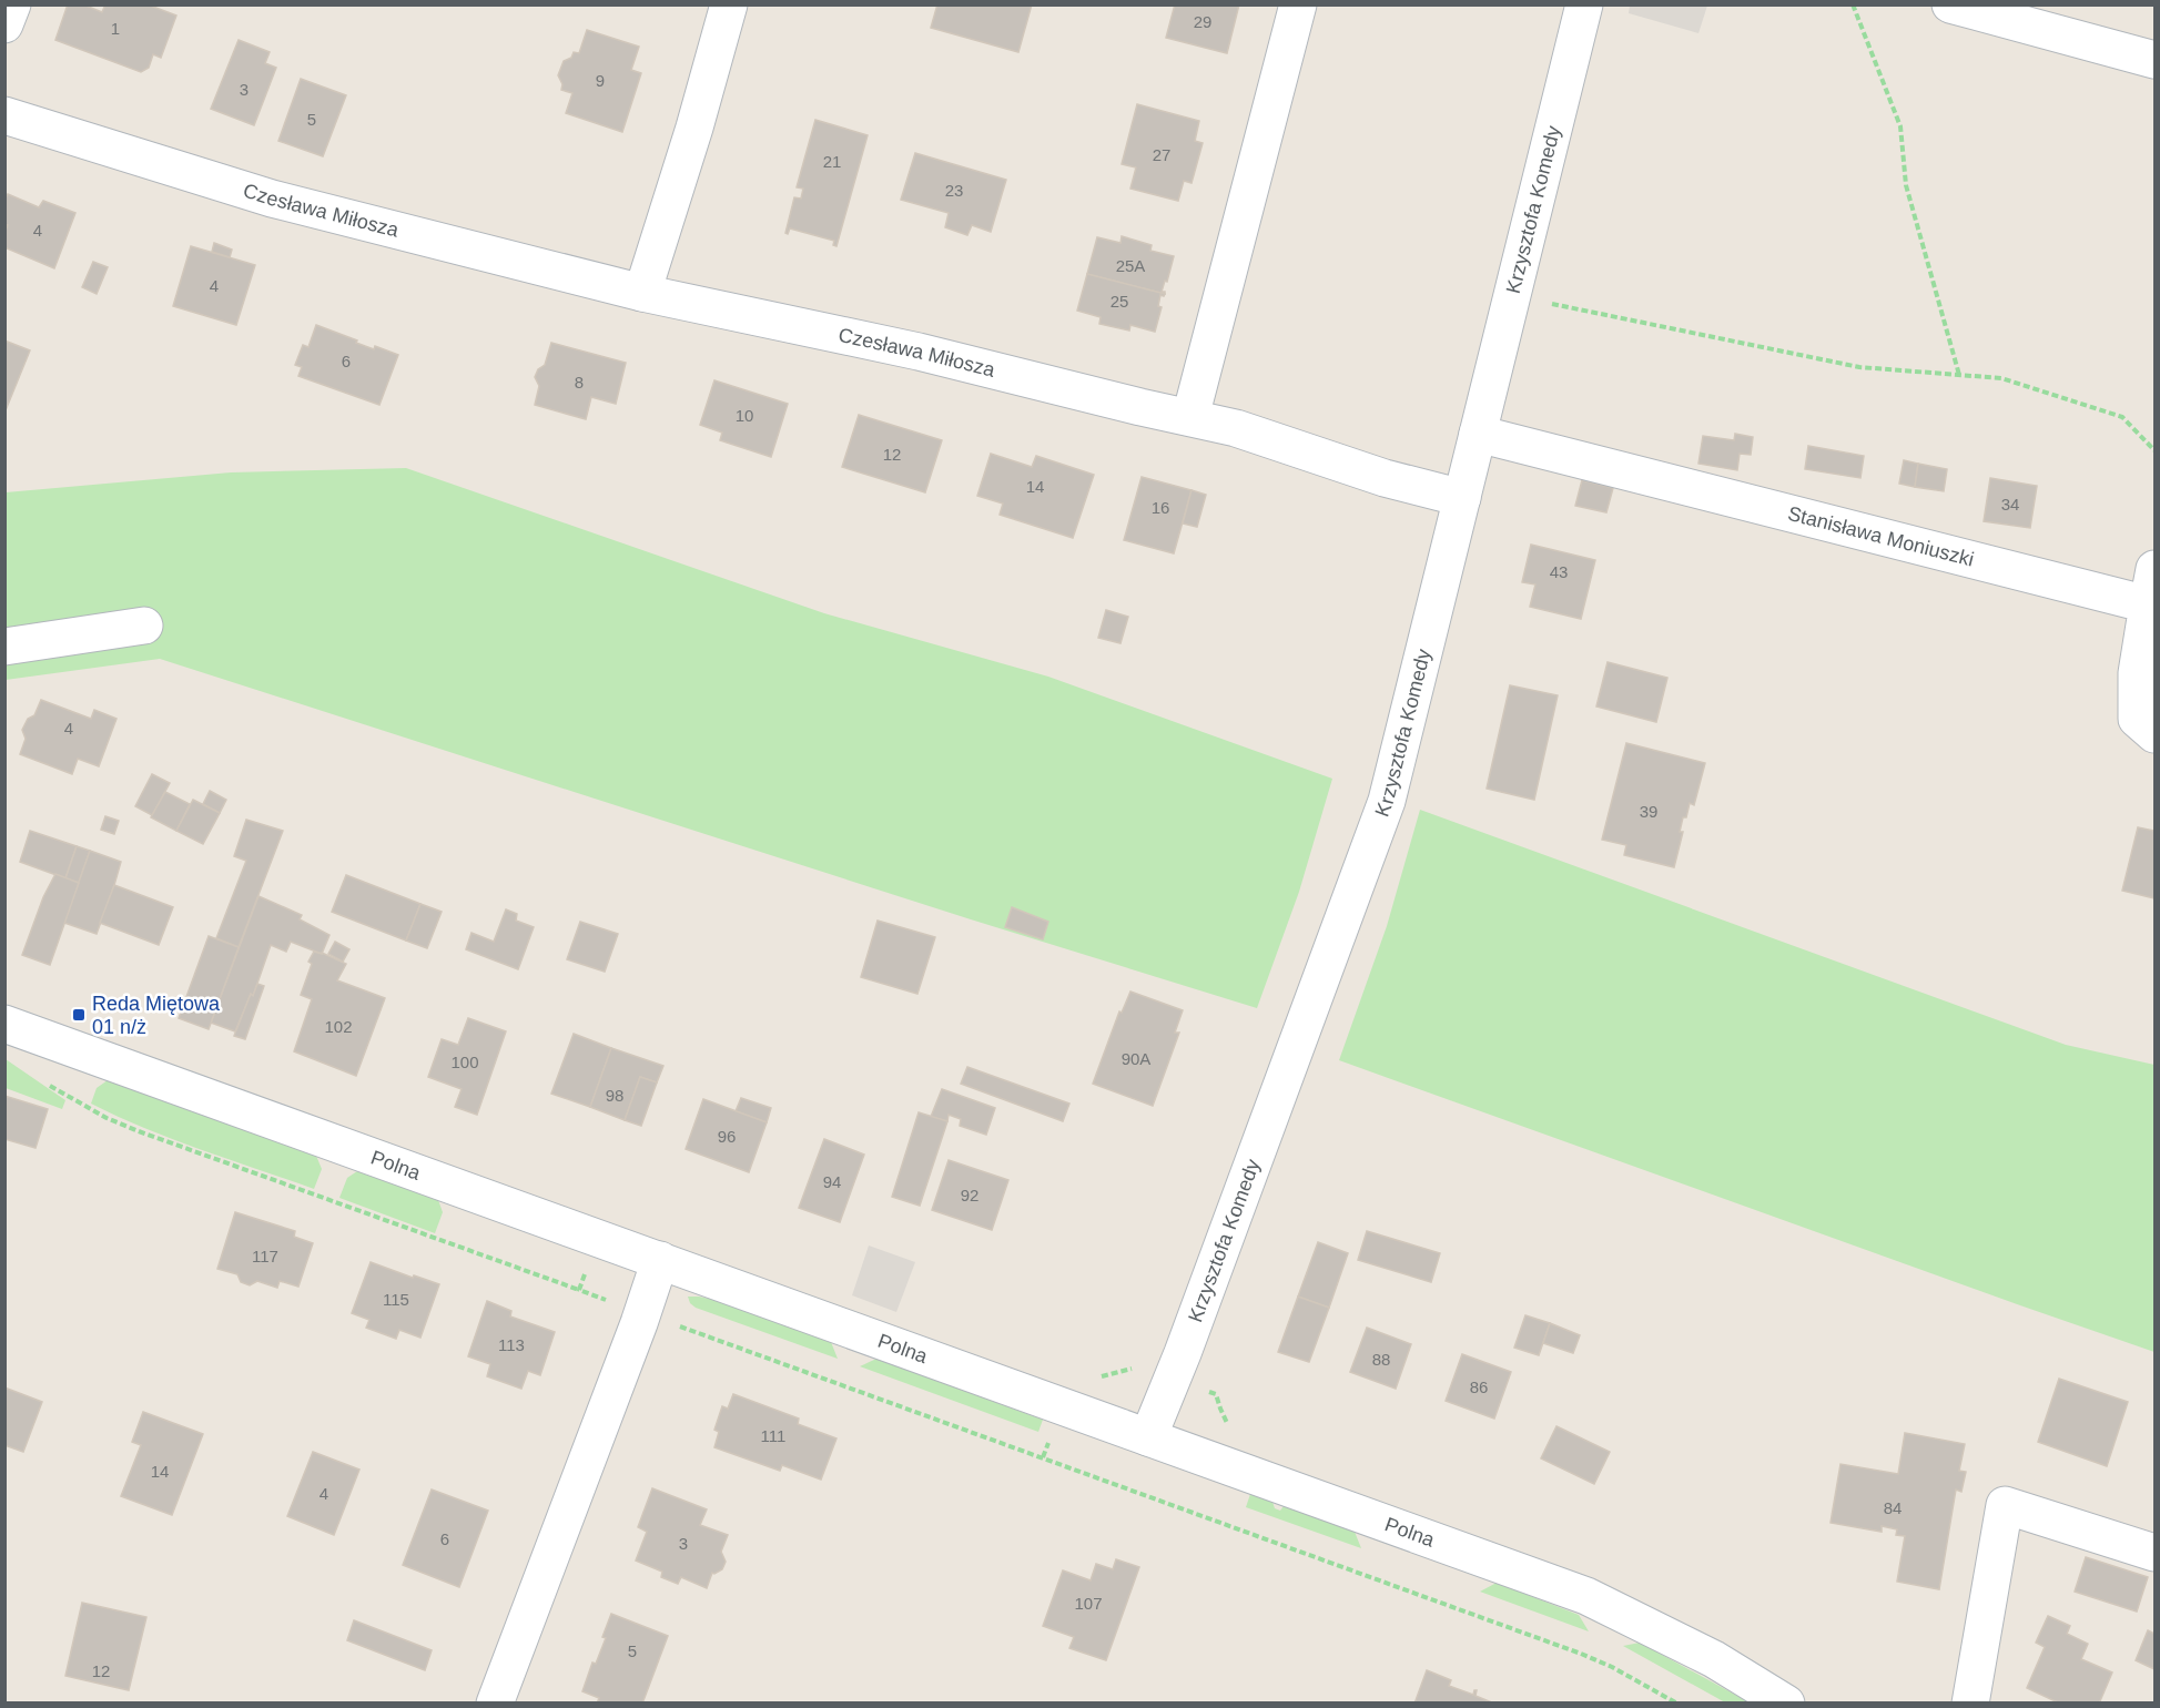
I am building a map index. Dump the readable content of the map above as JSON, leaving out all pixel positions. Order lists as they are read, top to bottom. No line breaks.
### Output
{"streets":{"street":["Krzysztofa Komedy","Czesława Miłosza","Stanisława Moniuszki","Polna"]},"crossings":[["Krzysztofa Komedy","Czesława Miłosza"],["Krzysztofa Komedy","Stanisława Moniuszki"],["Krzysztofa Komedy","Polna"]],"places":{"transit":["Reda Miętowa 01 n/ż"]},"house_numbers":["29","1","9","3","5","27","21","23","4","25A","4","25","6","8","10","12","14","34","16","43","4","39","102","90A","100","98","96","94","92","117","115","113","88","86","111","14","4","84","6","3","107","5","12"]}
